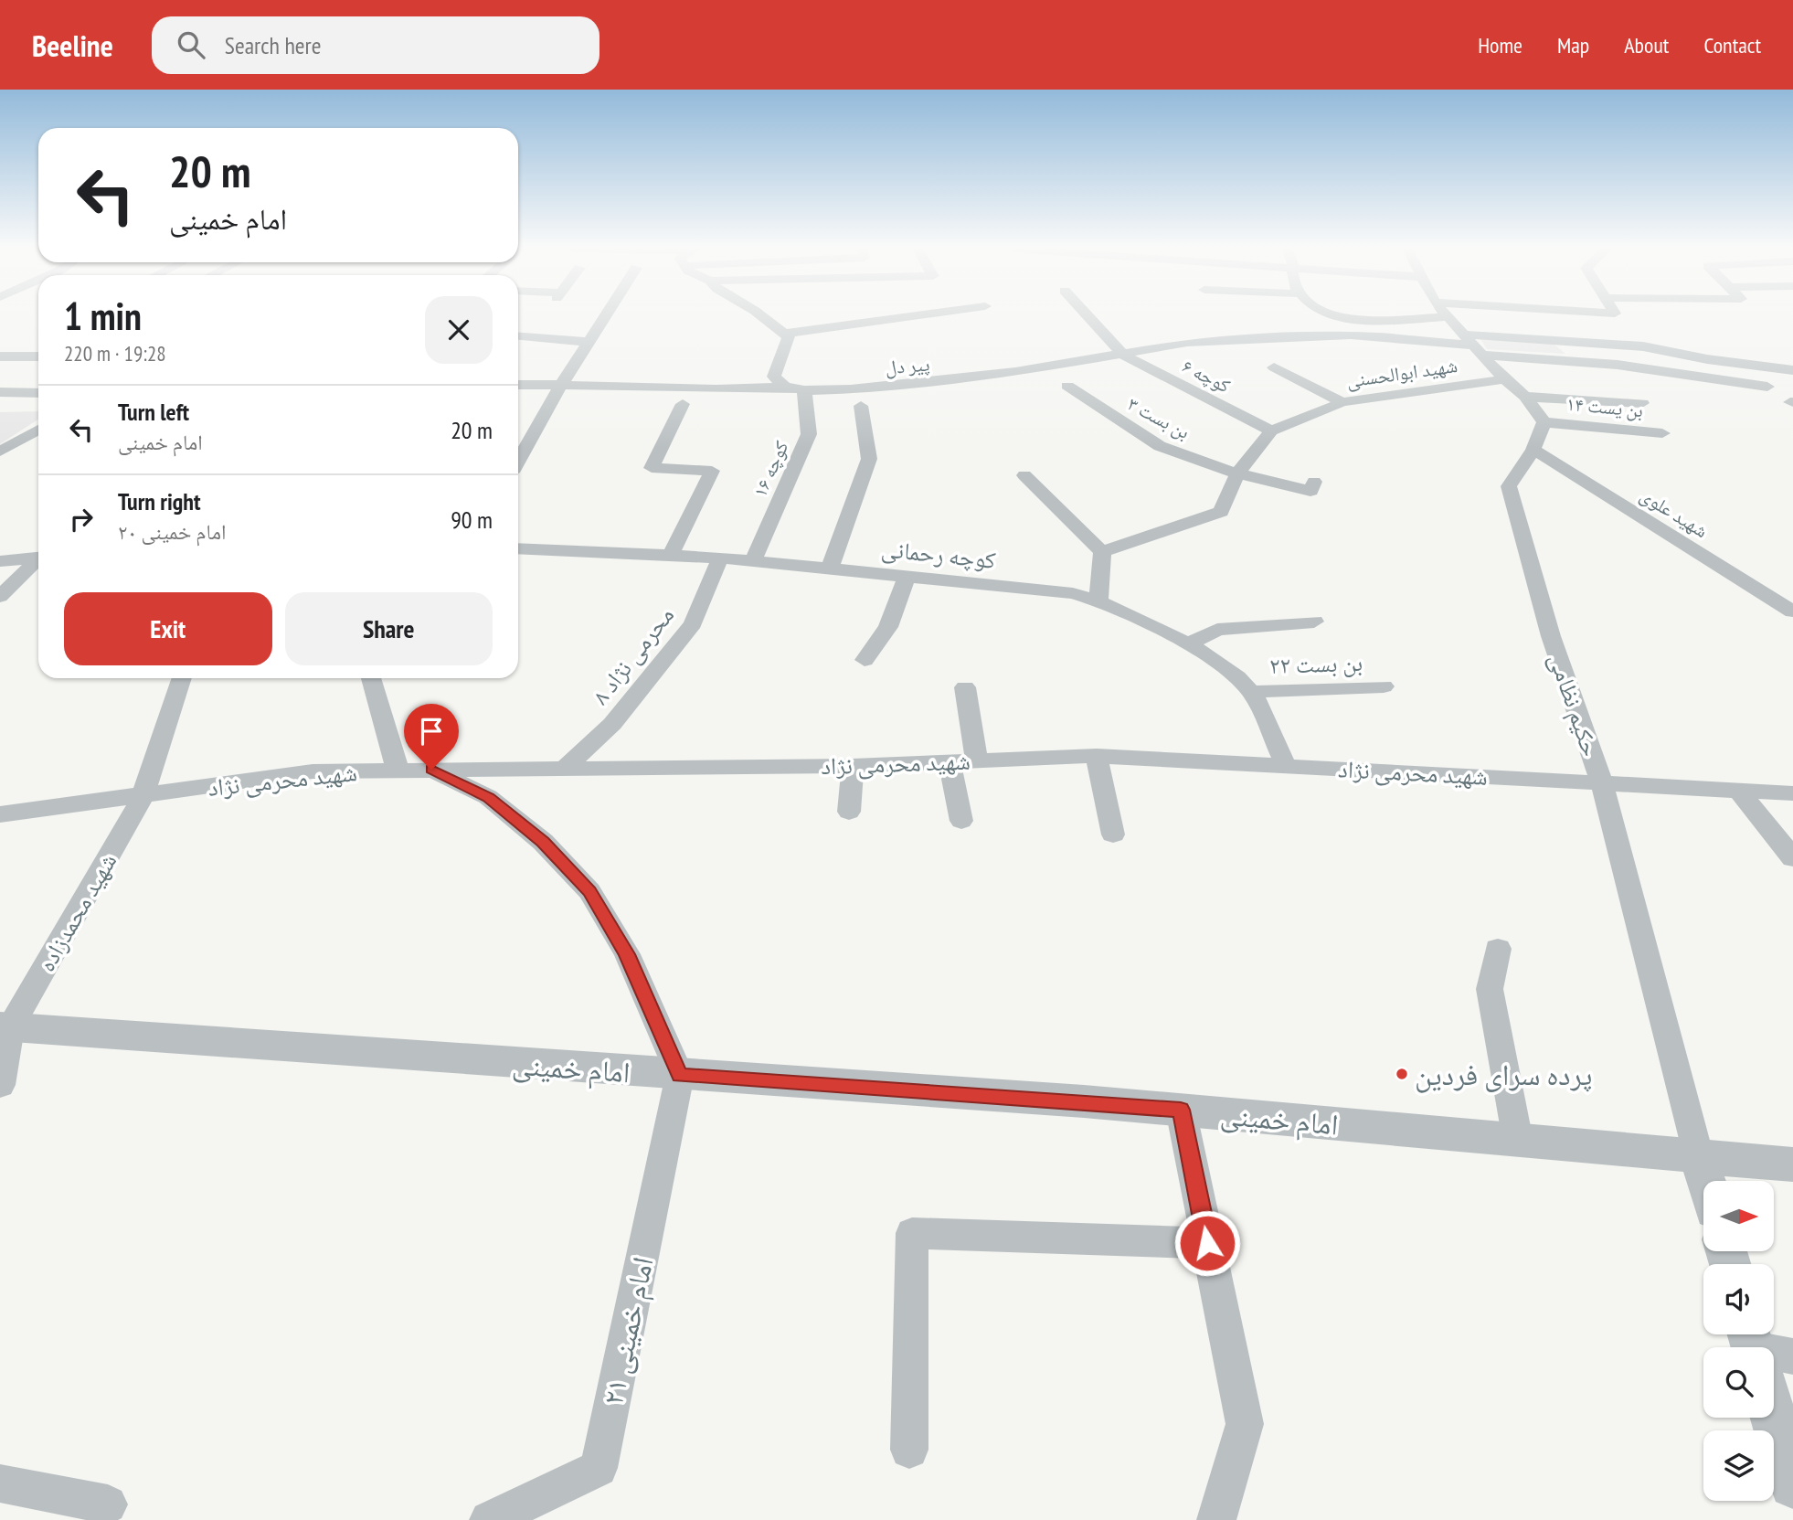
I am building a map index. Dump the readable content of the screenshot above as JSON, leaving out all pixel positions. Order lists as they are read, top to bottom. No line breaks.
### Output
{"streets":{"street":["پیر دل","شهید ابوالحسنی","کوچه ۶","بن یست ۱۴","بن بست ۳","کوچه ۱۶","شهید علوی","کوچه رحمانی","محرمی نژاد ۸","بن بست ۲۲","حکیم نظامی","شهید محرمی نژاد","شهید محمدزاده","امام خمینی","امام خمینی ۲۱"]},"crossings":[["پیر دل","کوچه ۶"],["پیر دل","کوچه ۱۶"],["شهید ابوالحسنی","کوچه ۶"],["بن یست ۱۴","حکیم نظامی"],["کوچه ۱۶","کوچه رحمانی"],["شهید علوی","حکیم نظامی"],["کوچه رحمانی","محرمی نژاد ۸"],["کوچه رحمانی","بن بست ۲۲"],["کوچه رحمانی","شهید محرمی نژاد"],["محرمی نژاد ۸","شهید محرمی نژاد"],["حکیم نظامی","شهید محرمی نژاد"],["حکیم نظامی","امام خمینی"],["شهید محرمی نژاد","شهید محمدزاده"],["شهید محمدزاده","امام خمینی"],["امام خمینی","امام خمینی ۲۱"]],"places":["پرده سرای فردین"],"north":"right","page":{"header":"Beeline","search":"Search here","nav":["Home","Map","About","Contact"],"turn":["20 m","امام خمینی"],"heading":["1 min","220 m · 19:28"],"list":[{"name":"Turn left","note":"امام خمینی","value":"20 m"},{"name":"Turn right","note":"امام خمینی ۲۰","value":"90 m"}],"buttons":["Exit","Share"]}}
